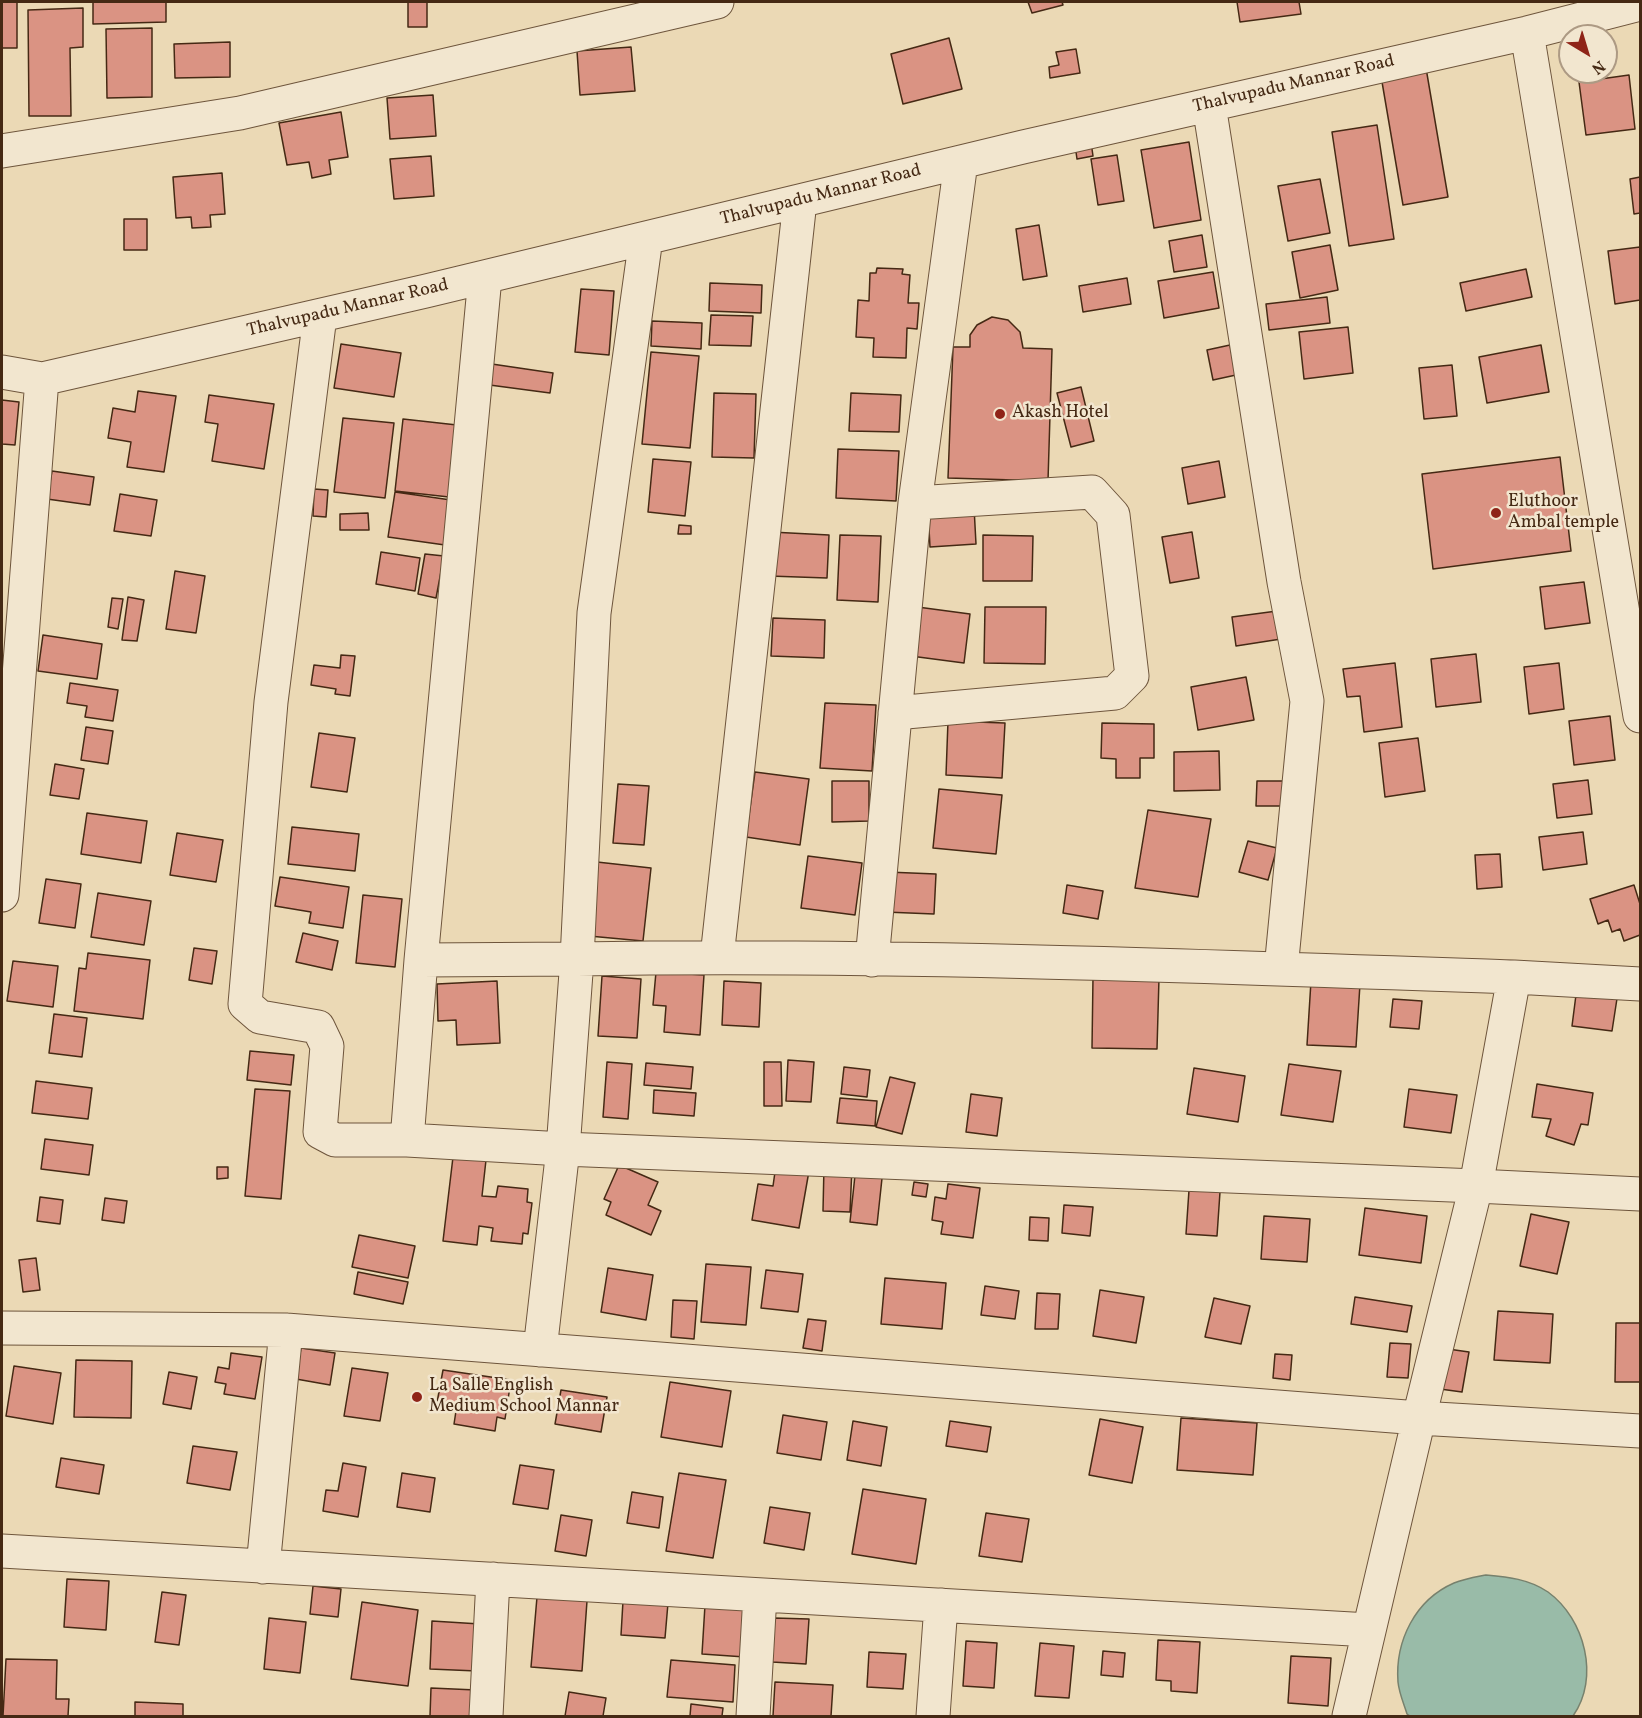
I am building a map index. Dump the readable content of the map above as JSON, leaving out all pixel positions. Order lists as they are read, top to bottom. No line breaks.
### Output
{"streets":{"street":["Thalvupadu Mannar Road"]},"places":["Akash Hotel","Eluthoor Ambal temple","La Salle English Medium School Mannar"],"north":"bottom right"}
